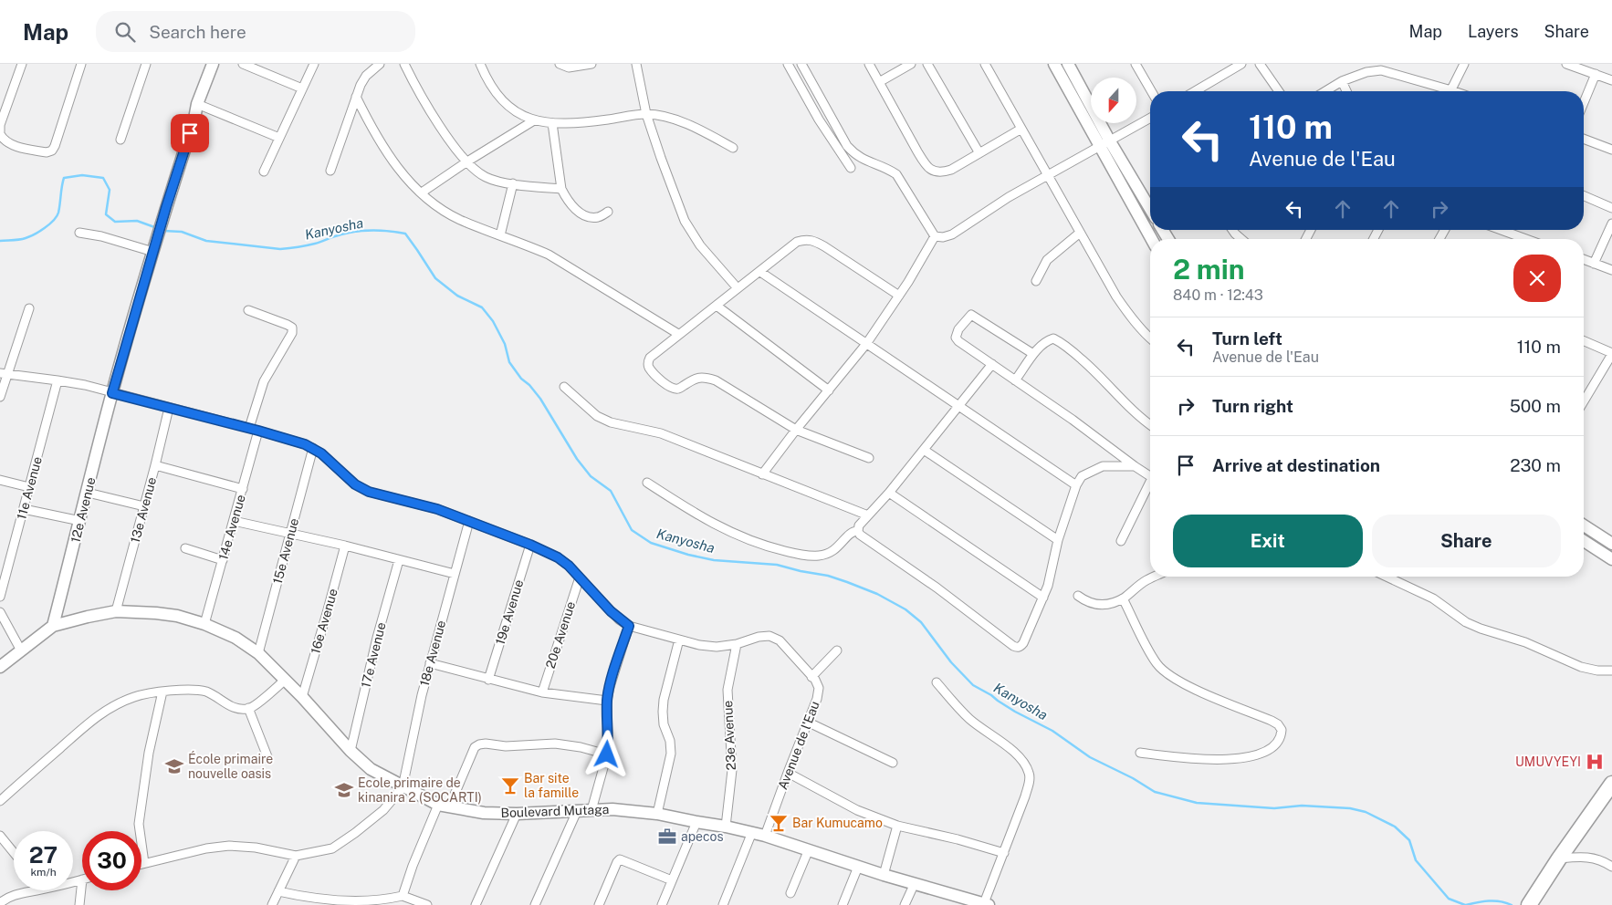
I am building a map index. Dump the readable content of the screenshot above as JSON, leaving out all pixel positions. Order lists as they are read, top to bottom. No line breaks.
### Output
{"streets":{"street":["11e Avenue","12e Avenue","13e Avenue","14e Avenue","15e Avenue","19e Avenue","16e Avenue","20e Avenue","18e Avenue","17e Avenue","23e Avenue","Avenue de l'Eau","Boulevard Mutaga"]},"crossings":[["11e Avenue","Avenue de l'Eau"],["12e Avenue","Avenue de l'Eau"],["12e Avenue","Boulevard Mutaga"],["13e Avenue","Avenue de l'Eau"],["13e Avenue","Boulevard Mutaga"],["14e Avenue","Avenue de l'Eau"],["14e Avenue","Boulevard Mutaga"],["15e Avenue","Avenue de l'Eau"],["15e Avenue","Boulevard Mutaga"],["19e Avenue","Avenue de l'Eau"],["16e Avenue","Boulevard Mutaga"],["20e Avenue","Avenue de l'Eau"],["18e Avenue","Avenue de l'Eau"],["18e Avenue","Boulevard Mutaga"],["17e Avenue","Boulevard Mutaga"],["23e Avenue","Avenue de l'Eau"],["23e Avenue","Boulevard Mutaga"],["Avenue de l'Eau","Boulevard Mutaga"]],"water":["Kanyosha"],"places":{"hospital":["UMUVYEYI"],"school or university":["École primaire nouvelle oasis","Ecole primaire de kinanira 2 (SOCARTI)"],"bar":["Bar site la famille","Bar Kumucamo"],"office":["apecos"]},"north":"bottom","page":{"header":"Map","search":"Search here","nav":["Map","Layers","Share"],"turn":["110 m","Avenue de l'Eau"],"heading":["2 min","840 m · 12:43"],"list":[{"name":"Turn left","note":"Avenue de l'Eau","value":"110 m"},{"name":"Turn right","value":"500 m"},{"name":"Arrive at destination","value":"230 m"}],"buttons":["Exit","Share"],"speed":"27 km/h","limit":"30"}}
